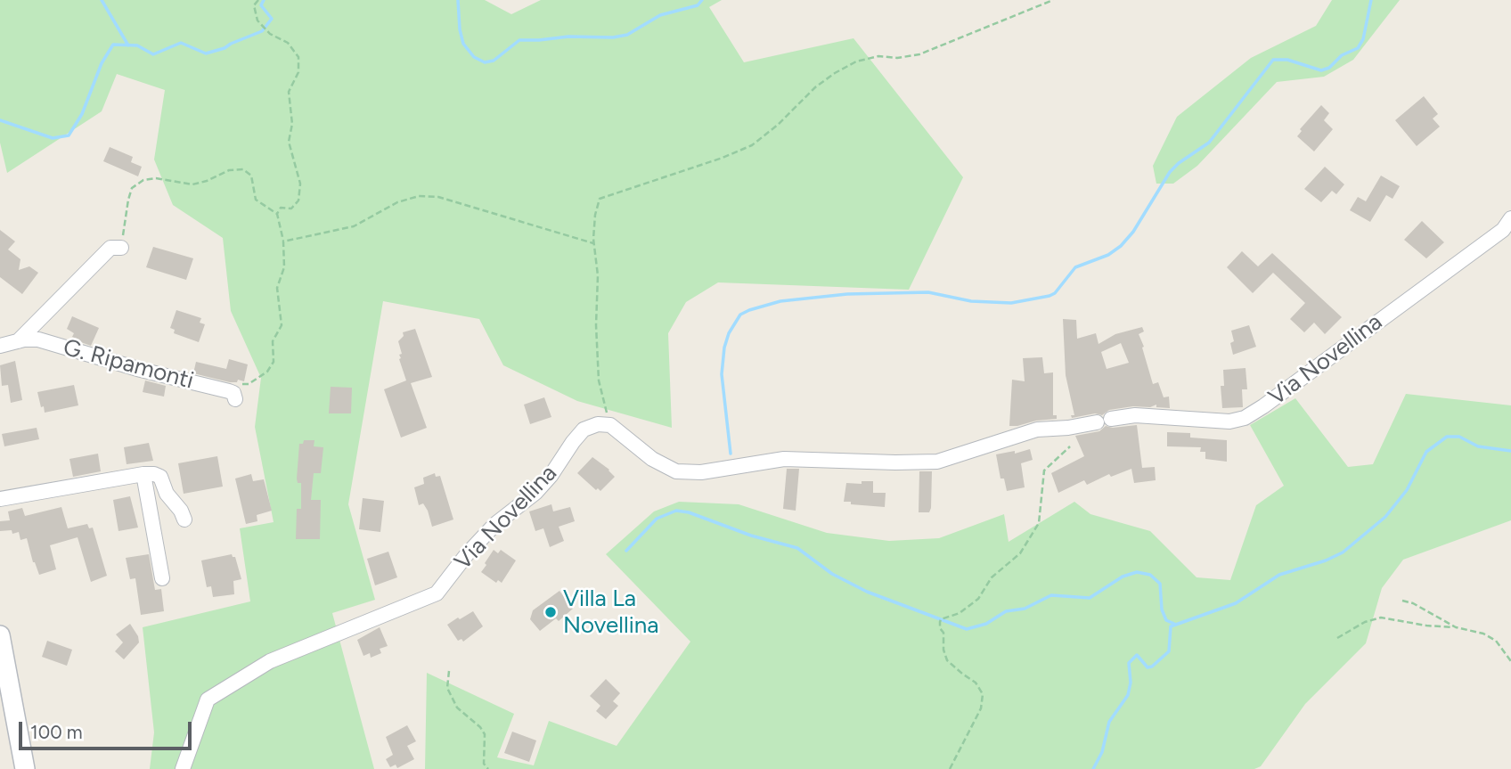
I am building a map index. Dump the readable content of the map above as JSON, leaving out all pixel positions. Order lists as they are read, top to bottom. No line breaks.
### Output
{"streets":{"street":["Via Novellina","G. Ripamonti"]},"places":["Villa La Novellina"],"scale_bar":"100 m"}
